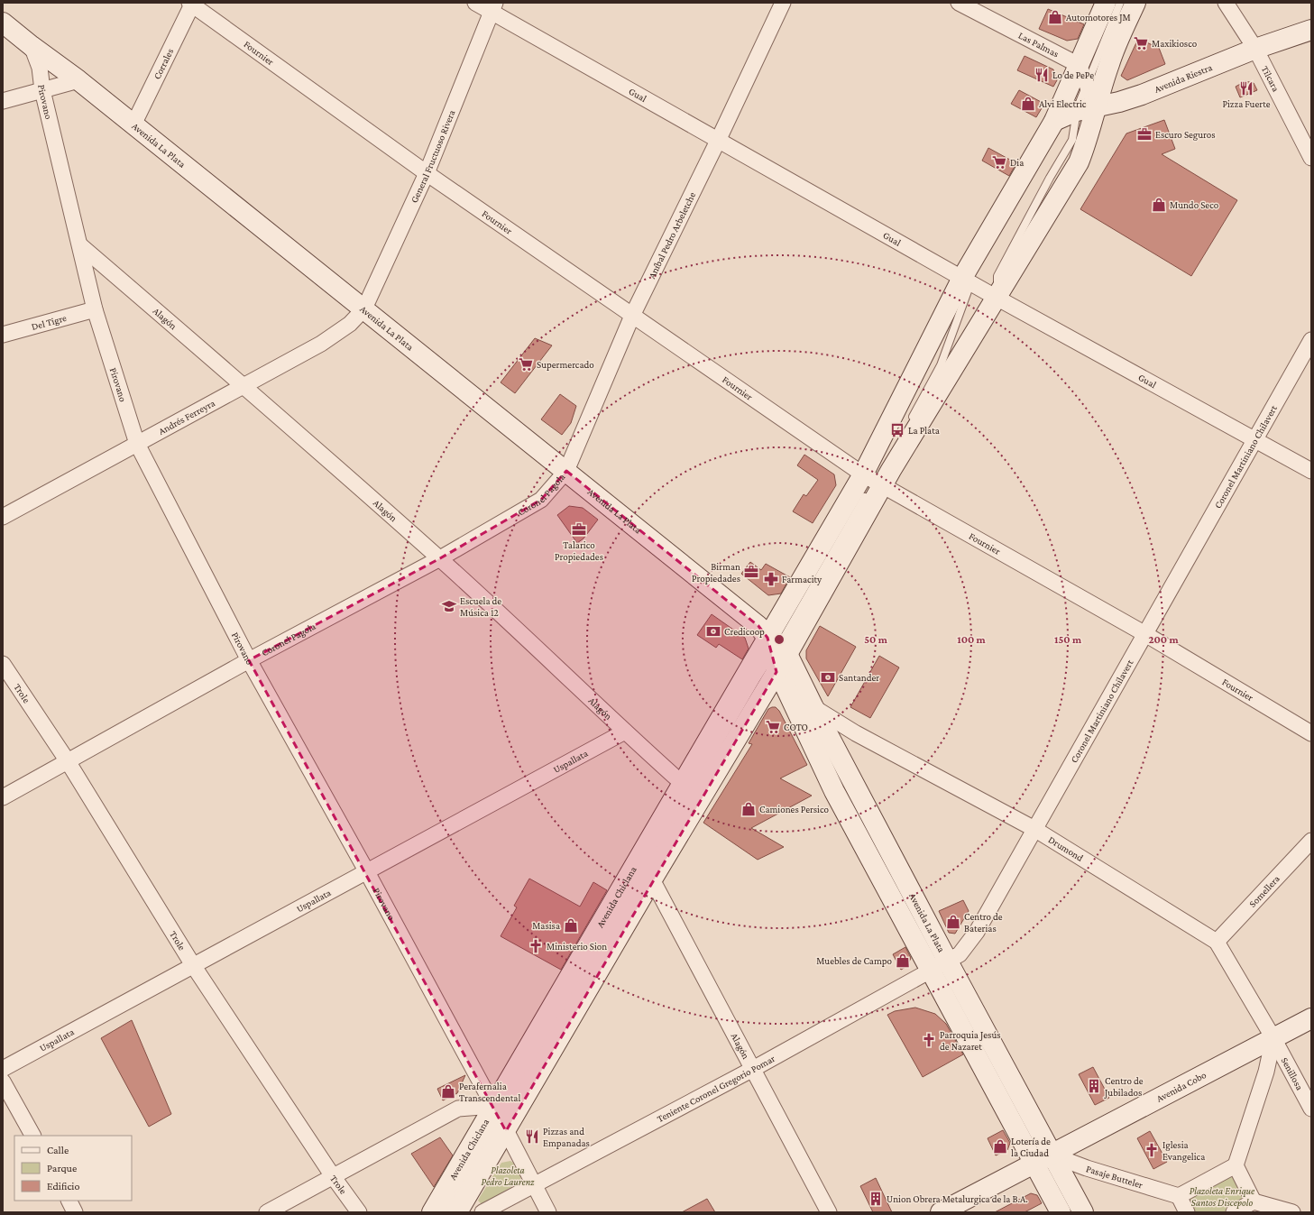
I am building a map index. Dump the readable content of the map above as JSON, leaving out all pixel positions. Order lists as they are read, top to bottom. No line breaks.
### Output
{"streets":{"main road":["Avenida Riestra","Avenida La Plata","Avenida Chiclana","Avenida Cobo"],"street":["Las Palmas","Fournier","Corrales","Tilcara","Gual","Pirovano","General Fructuoso Rivera","Aníbal Pedro Arbeletche","Alagón","Del Tigre","Andrés Ferreyra","Coronel Martiniano Chilavert","Coronel Pagola","Trole","Uspallata","Drumond","Somellera","Senillosa","Teniente Coronel Gregorio Pomar","Pasaje Butteler"]},"crossings":[["Fournier","Corrales"],["Fournier","General Fructuoso Rivera"],["Fournier","Aníbal Pedro Arbeletche"],["Fournier","Coronel Martiniano Chilavert"],["Corrales","Avenida La Plata"],["Avenida Riestra","Tilcara"],["Gual","General Fructuoso Rivera"],["Gual","Aníbal Pedro Arbeletche"],["Gual","Coronel Martiniano Chilavert"],["Pirovano","Avenida La Plata"],["Pirovano","Alagón"],["Pirovano","Del Tigre"],["Pirovano","Andrés Ferreyra"],["Pirovano","Coronel Pagola"],["Pirovano","Uspallata"],["Pirovano","Avenida Chiclana"],["Pirovano","Teniente Coronel Gregorio Pomar"],["Avenida La Plata","General Fructuoso Rivera"],["Avenida La Plata","Aníbal Pedro Arbeletche"],["Avenida La Plata","Andrés Ferreyra"],["Avenida La Plata","Coronel Martiniano Chilavert"],["Avenida La Plata","Coronel Pagola"],["Avenida La Plata","Drumond"],["Avenida La Plata","Avenida Chiclana"],["Avenida La Plata","Avenida Cobo"],["Avenida La Plata","Teniente Coronel Gregorio Pomar"],["Avenida La Plata","Pasaje Butteler"],["General Fructuoso Rivera","Andrés Ferreyra"],["Aníbal Pedro Arbeletche","Coronel Pagola"],["Alagón","Andrés Ferreyra"],["Alagón","Coronel Pagola"],["Alagón","Uspallata"],["Alagón","Avenida Chiclana"],["Alagón","Teniente Coronel Gregorio Pomar"],["Coronel Martiniano Chilavert","Drumond"],["Coronel Martiniano Chilavert","Teniente Coronel Gregorio Pomar"],["Coronel Pagola","Trole"],["Trole","Uspallata"],["Drumond","Somellera"],["Drumond","Senillosa"],["Drumond","Avenida Cobo"],["Senillosa","Avenida Cobo"],["Avenida Cobo","Pasaje Butteler"]],"parks":["Plazoleta Pedro Laurenz","Plazoleta Enrique Santos Discepolo"],"places":{"shop":["Automotores JM","Alvi Electric","Mundo Seco","Camiones Persico","Centro de Baterias","Masisa","Muebles de Campo","Perafernalia Transcendental","Lotería de la Ciudad"],"supermarket":["Maxikiosco","Dia","Supermercado","COTO"],"restaurant":["Lo de PePe","Pizza Fuerte","Pizzas and Empanadas"],"office":["Escuro Seguros","Talarico Propiedades","Birman Propiedades"],"bus stop":["La Plata"],"pharmacy":["Farmacity"],"school or university":["Escuela de Música 12"],"bank":["Credicoop","Santander"],"church":["Ministerio Sion","Parroquia Jesús de Nazaret","Iglesia Evangelica"],"building":["Centro de Jubilados","Union Obrera Metalurgica de la B.A."]},"legend":["Calle","Parque","Edificio"],"rings":["50 m","100 m","150 m","200 m"]}
